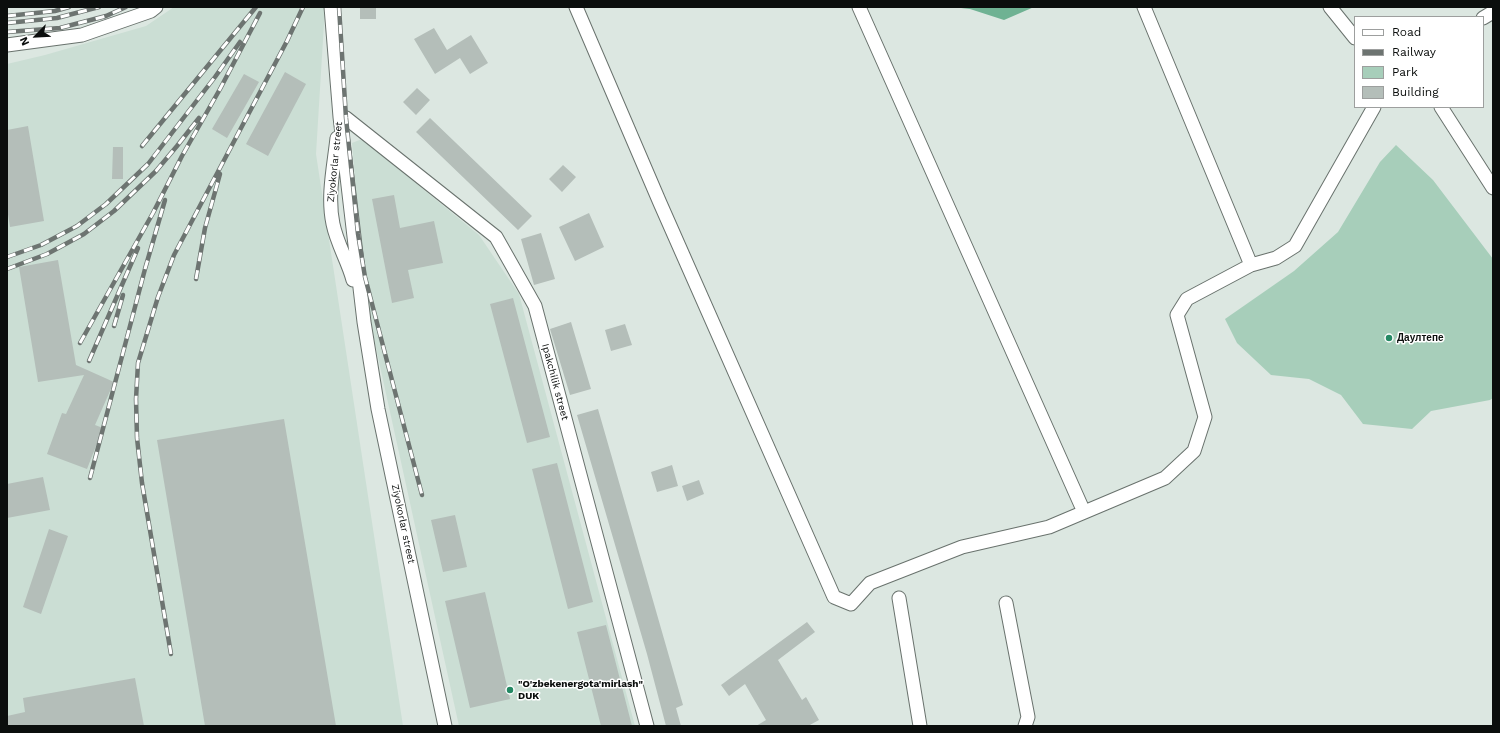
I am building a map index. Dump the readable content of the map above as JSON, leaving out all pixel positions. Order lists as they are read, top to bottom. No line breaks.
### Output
{"streets":{"street":["Ziyokorlar street","Ipakchilik street"]},"crossings":[["Ziyokorlar street","Ipakchilik street"]],"places":["Даултепе","\"O'zbekenergota'mirlash\" DUK"],"legend":["Road","Railway","Park","Building"],"north":"bottom left"}
